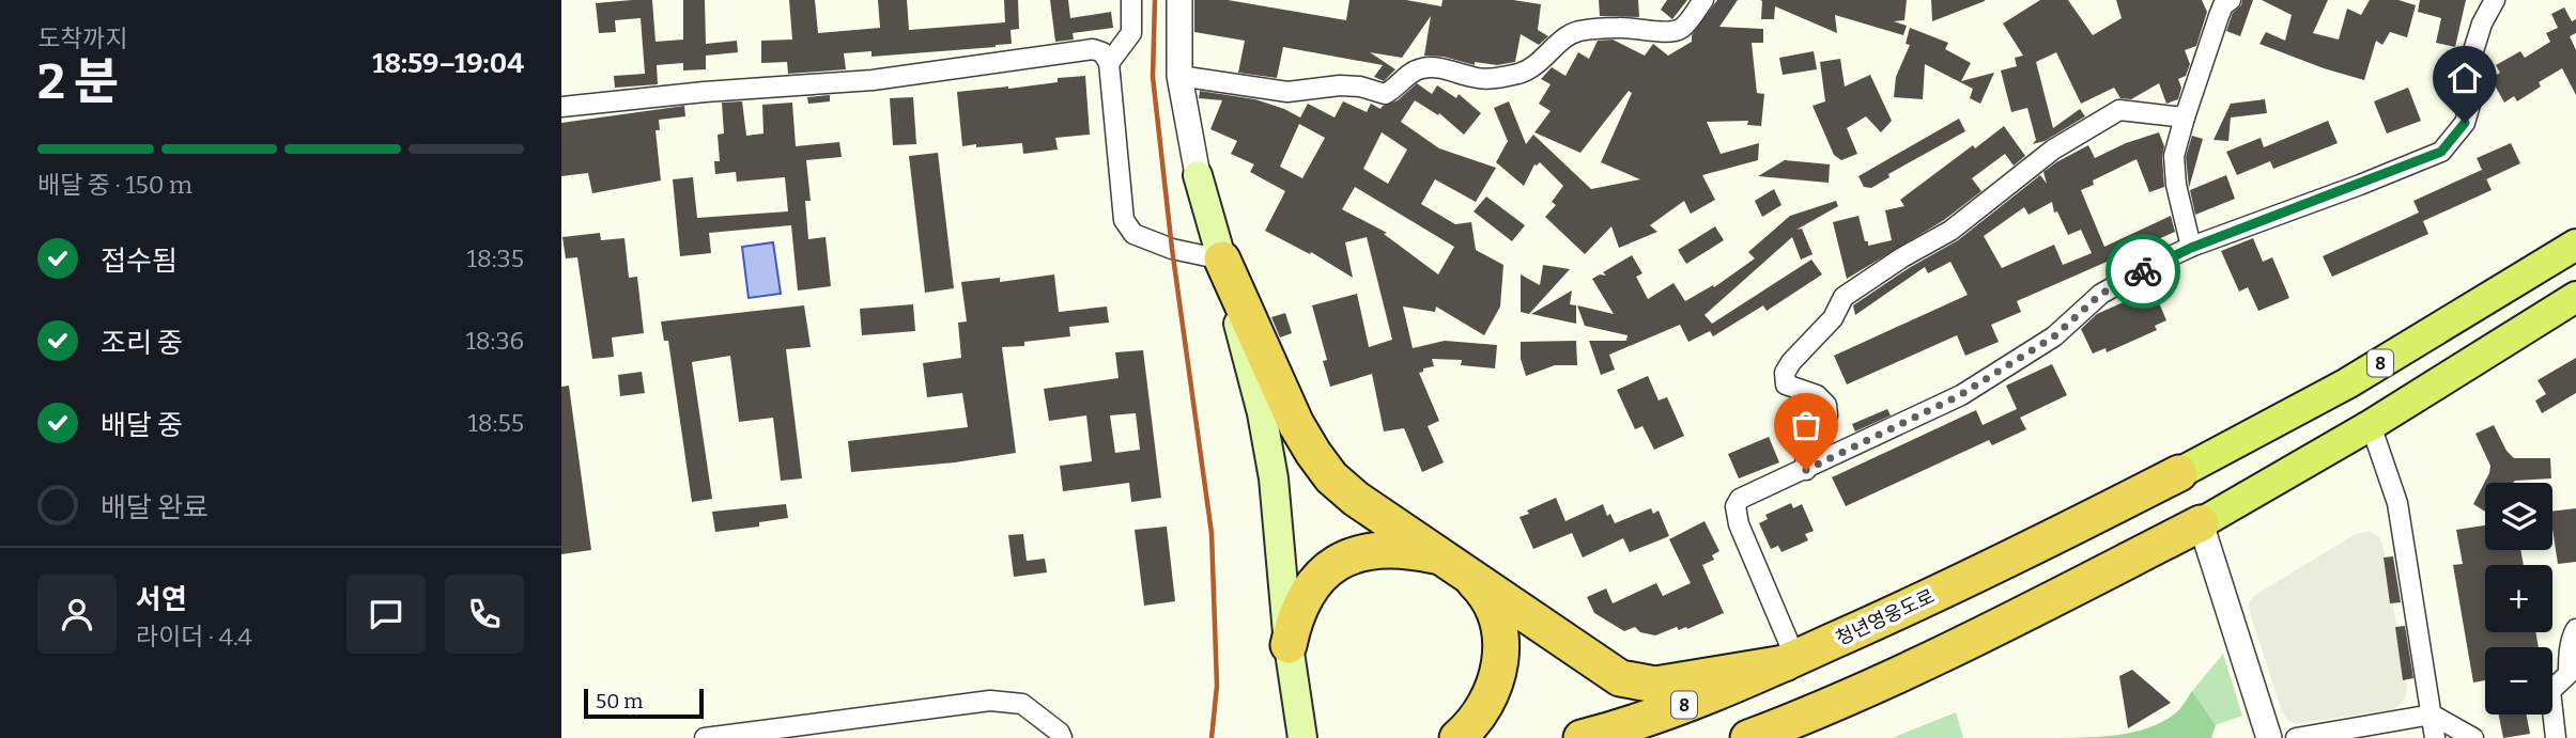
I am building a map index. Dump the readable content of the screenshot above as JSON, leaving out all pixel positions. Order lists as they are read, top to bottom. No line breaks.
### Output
{"streets":{"highway":["8","청년영웅도로"]},"crossings":[["8","청년영웅도로"]],"scale_bar":"50 m","page":{"heading":["2 분","도착까지","18:59–19:04"],"panel":["서연","라이더 · 4.4"],"bar":"배달 중 · 150 m","list":[["접수됨","18:35"],["조리 중","18:36"],["배달 중","18:55"],"배달 완료"],"map_buttons":["+","−"],"scale":"50 m"}}
